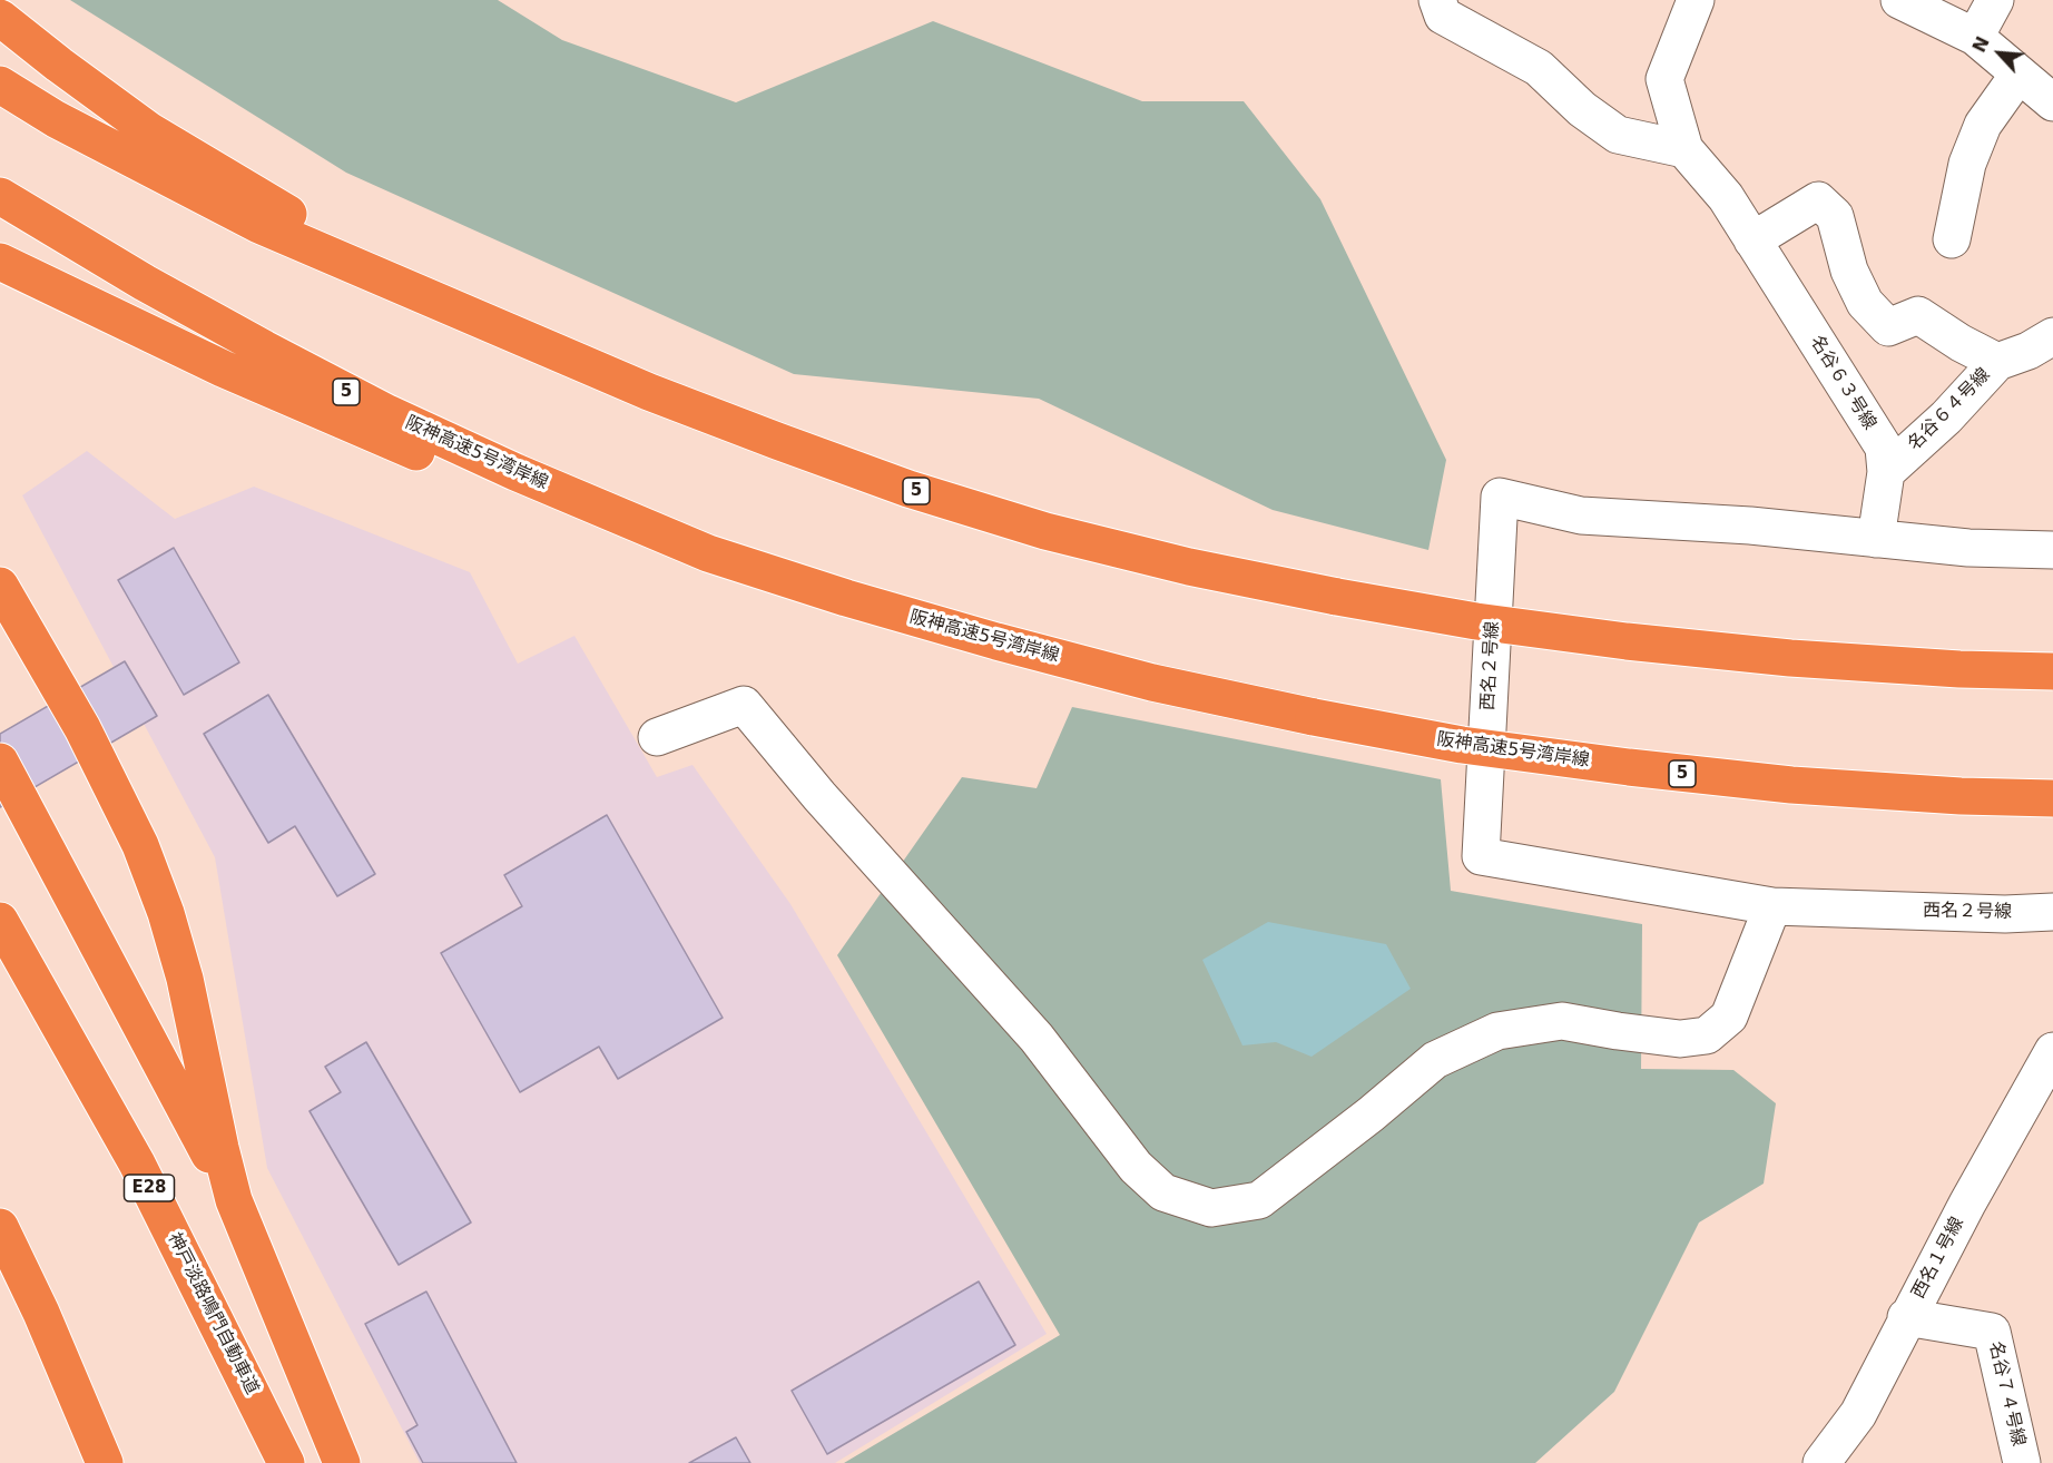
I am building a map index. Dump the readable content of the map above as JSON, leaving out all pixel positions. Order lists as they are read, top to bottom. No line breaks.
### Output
{"streets":{"highway":["5","阪神高速5号湾岸線","E28","神戸淡路鳴門自動車道"],"street":["名谷６３号線","名谷６４号線","西名２号線","西名１号線","名谷７４号線"]},"crossings":[["名谷６３号線","名谷６４号線"],["名谷６３号線","西名２号線"],["西名１号線","名谷７４号線"]],"north":"top left"}
